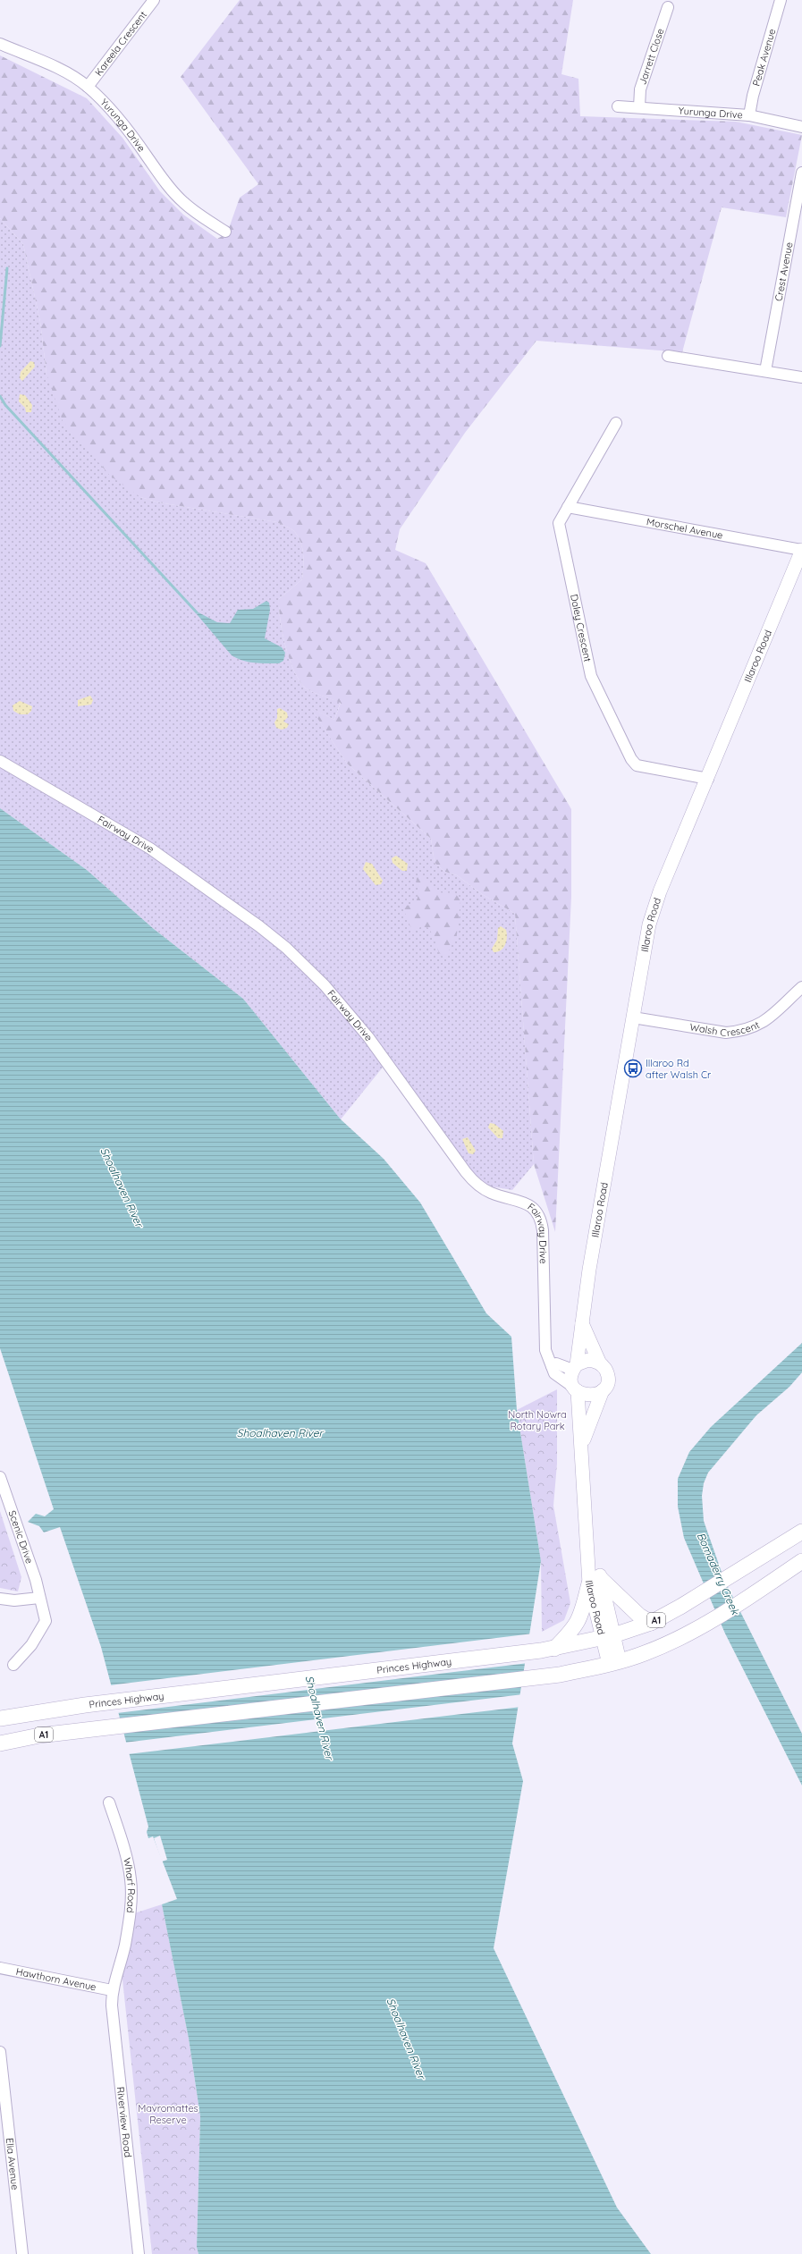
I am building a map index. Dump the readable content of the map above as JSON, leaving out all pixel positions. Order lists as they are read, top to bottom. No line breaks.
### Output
{"streets":{"highway":["A1","Princes Highway"],"main road":["Illaroo Road"],"street":["Kareela Crescent","Jarrett Close","Peak Avenue","Yurunga Drive","Crest Avenue","Morschel Avenue","Daley Crescent","Fairway Drive","Walsh Crescent","Scenic Drive","Wharf Road","Hawthorn Avenue","Riverview Road","Elia Avenue"]},"crossings":[["Kareela Crescent","Yurunga Drive"],["Jarrett Close","Yurunga Drive"],["Peak Avenue","Yurunga Drive"],["Morschel Avenue","Daley Crescent"],["Morschel Avenue","Illaroo Road"],["Daley Crescent","Illaroo Road"],["Illaroo Road","Fairway Drive"],["Illaroo Road","Walsh Crescent"],["Illaroo Road","A1"],["Illaroo Road","Princes Highway"],["Wharf Road","Hawthorn Avenue"],["Wharf Road","Riverview Road"],["Hawthorn Avenue","Riverview Road"]],"water":["Shoalhaven River","Bomaderry Creek"],"parks":["North Nowra Rotary Park","Mavromattes Reserve"],"places":{"bus stop":["Illaroo Rd after Walsh Cr"]}}
